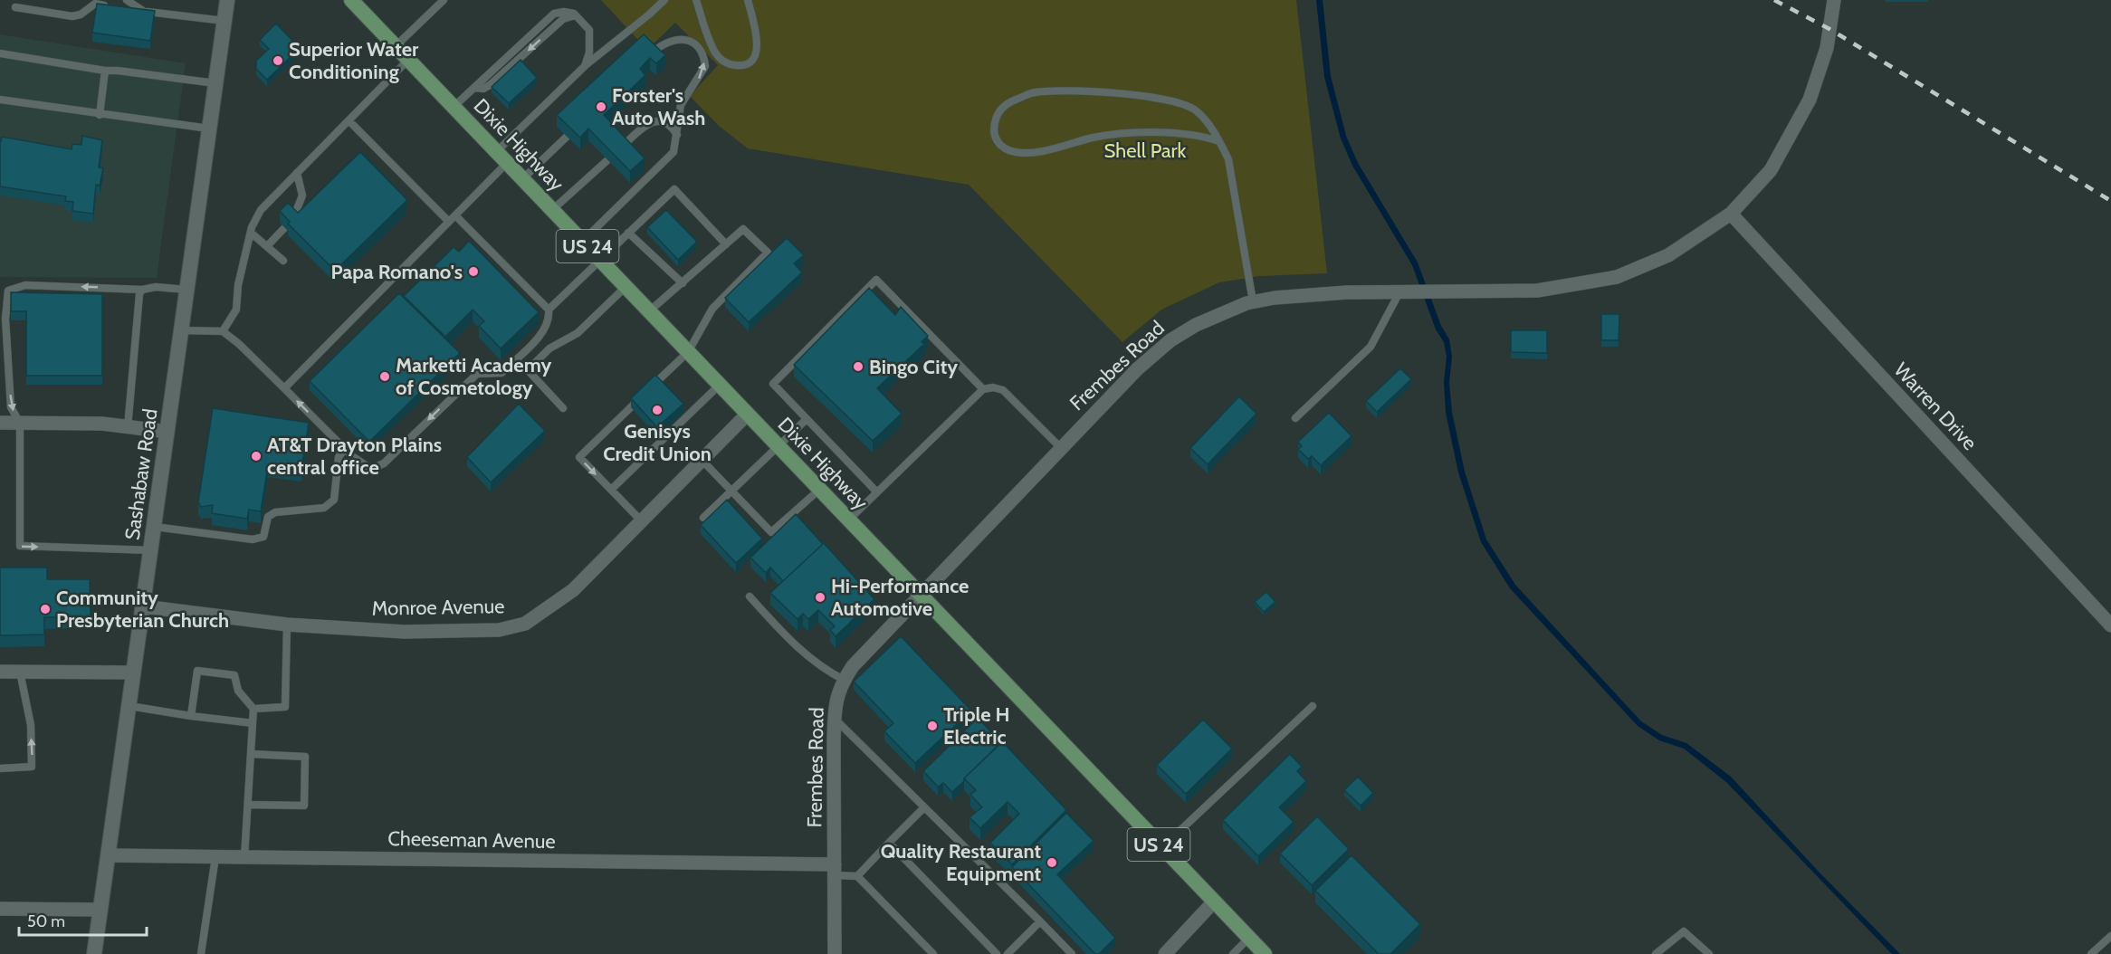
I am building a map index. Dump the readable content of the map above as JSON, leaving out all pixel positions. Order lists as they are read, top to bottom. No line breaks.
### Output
{"streets":{"main road":["Dixie Highway","US 24"],"street":["Frembes Road","Warren Drive","Sashabaw Road","Monroe Avenue","Cheeseman Avenue"]},"crossings":[["Dixie Highway","Frembes Road"],["Dixie Highway","Monroe Avenue"],["Frembes Road","Warren Drive"],["Frembes Road","Cheeseman Avenue"],["Sashabaw Road","Monroe Avenue"],["Sashabaw Road","Cheeseman Avenue"]],"parks":["Shell Park"],"places":["Superior Water Conditioning","Forster's Auto Wash","Papa Romano's","Bingo City","Marketti Academy of Cosmetology","Genisys Credit Union","AT&T Drayton Plains central office","Hi-Performance Automotive","Community Presbyterian Church","Triple H Electric","Quality Restaurant Equipment"],"scale_bar":"50 m"}
